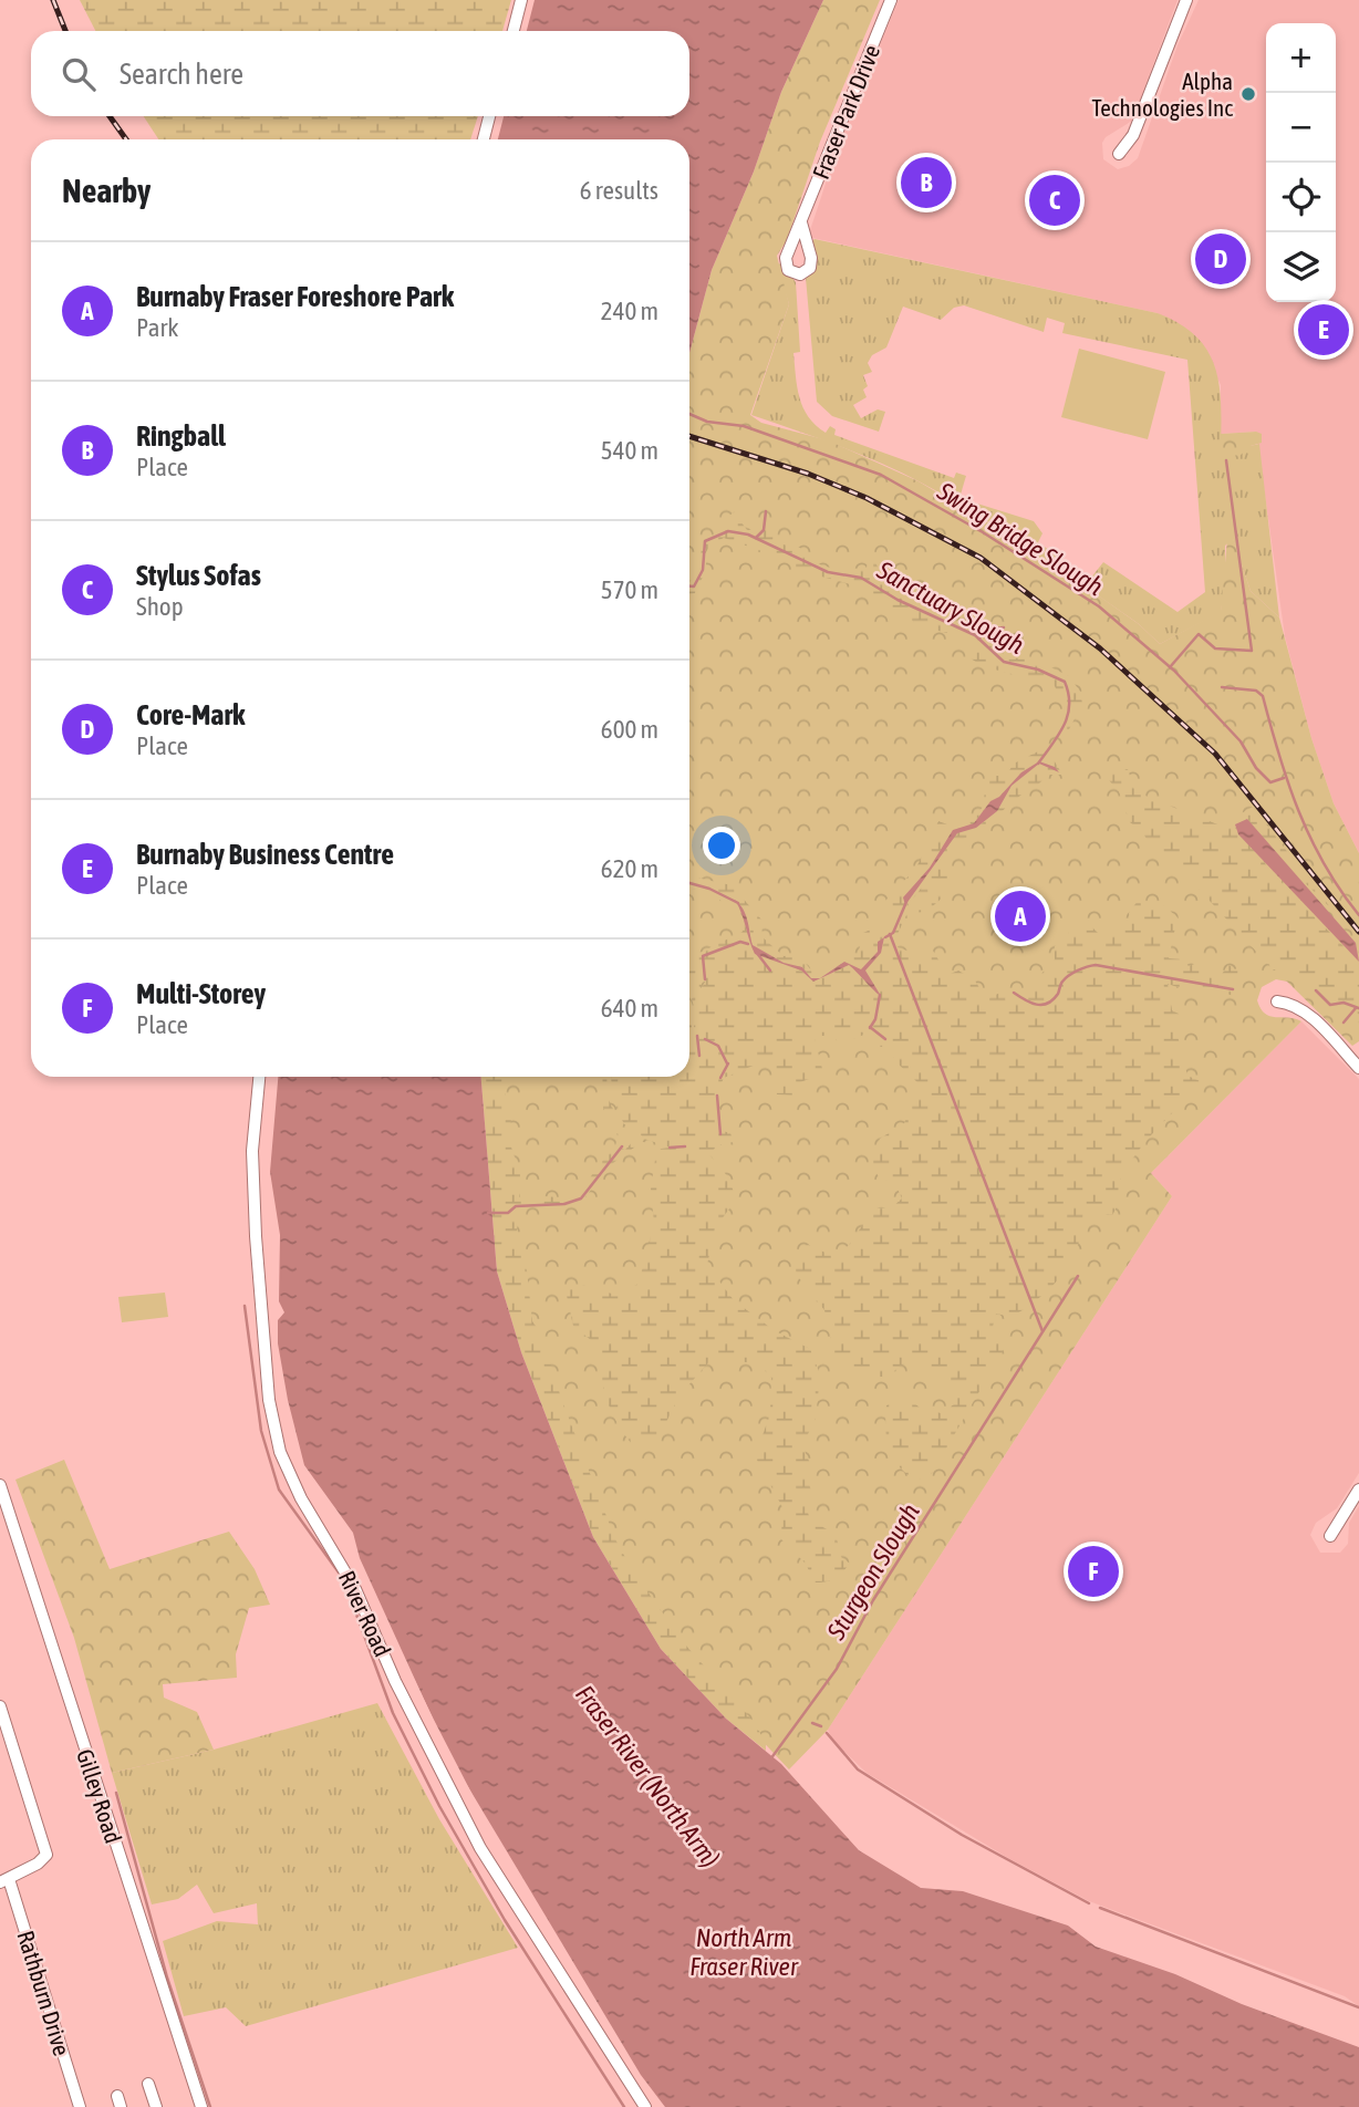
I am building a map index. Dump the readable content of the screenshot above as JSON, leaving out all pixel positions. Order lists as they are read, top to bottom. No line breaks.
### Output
{"streets":{"street":["Fraser Park Drive","River Road","Gilley Road","Rathburn Drive"]},"water":["Swing Bridge Slough","Sanctuary Slough","Sturgeon Slough","Fraser River (North Arm)","North Arm Fraser River"],"places":["Alpha Technologies Inc"],"page":{"map_buttons":["+","−"],"search":"Search here","heading":["Nearby","6 results"],"pins":["B","C","D","E","A","F"],"list":[{"mark":"A","name":"Burnaby Fraser Foreshore Park","note":"Park","value":"240 m"},{"mark":"B","name":"Ringball","note":"Place","value":"540 m"},{"mark":"C","name":"Stylus Sofas","note":"Shop","value":"570 m"},{"mark":"D","name":"Core-Mark","note":"Place","value":"600 m"},{"mark":"E","name":"Burnaby Business Centre","note":"Place","value":"620 m"},{"mark":"F","name":"Multi-Storey","note":"Place","value":"640 m"}]}}
